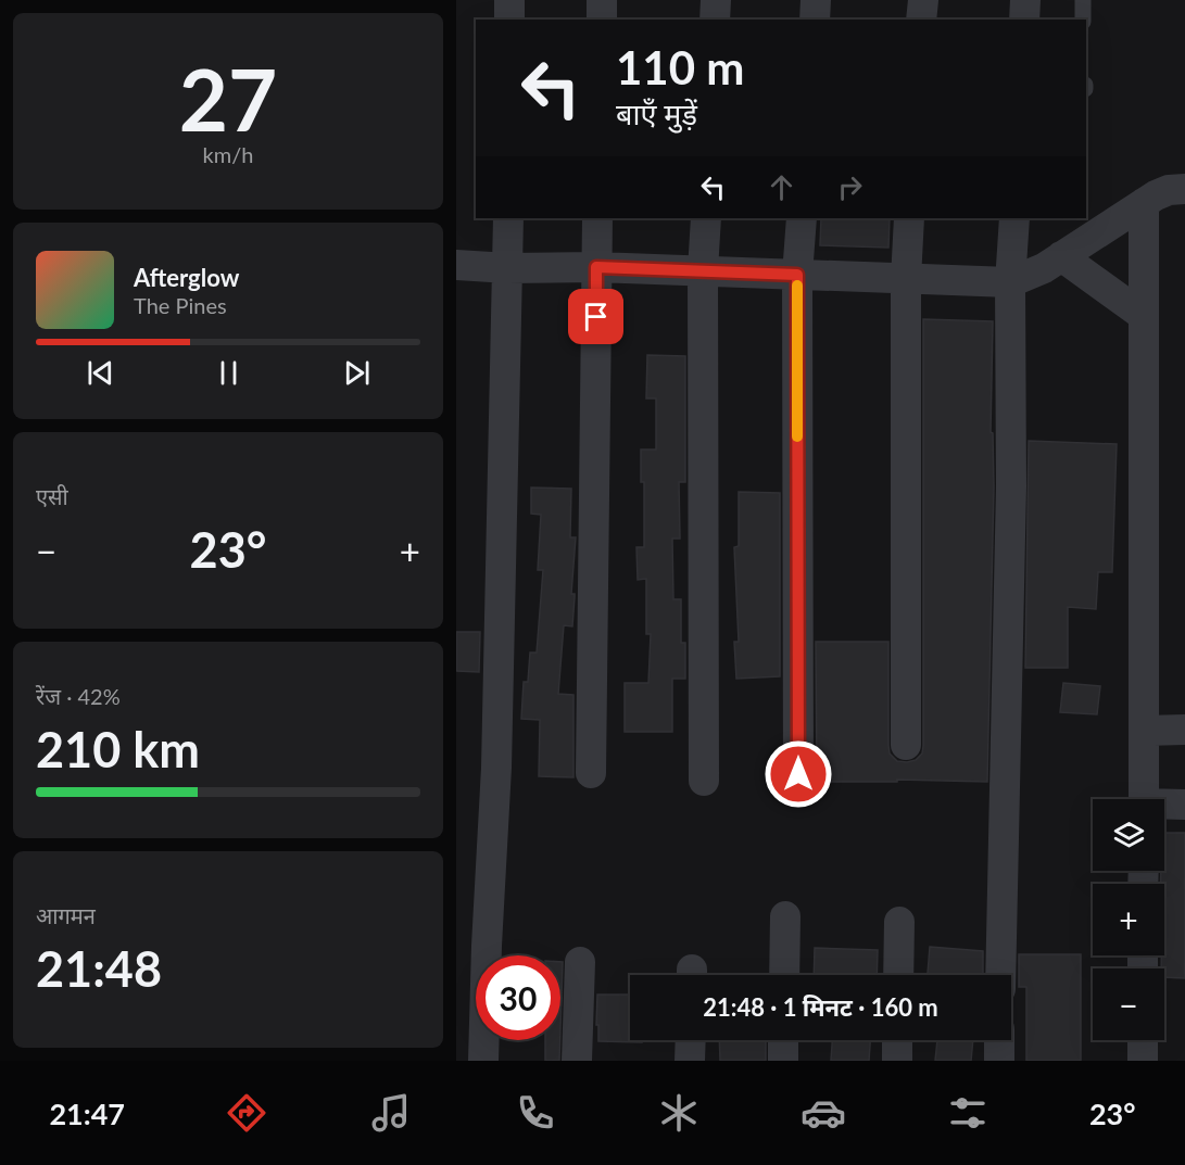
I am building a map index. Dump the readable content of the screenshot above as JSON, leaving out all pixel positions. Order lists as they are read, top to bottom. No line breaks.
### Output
{"page":{"tile":[["27","km/h"],"एसी",["रेंज · 42%","210 km"],["आगमन","21:48"]],"turn":["110 m","बाएँ मुड़ें"],"song":["Afterglow","The Pines"],"heat":["−","23°","+"],"map_buttons":["+","−"],"limit":"30","trip":"21:48 · 1 मिनट · 160 m","tabs":["21:47","23°"]}}
